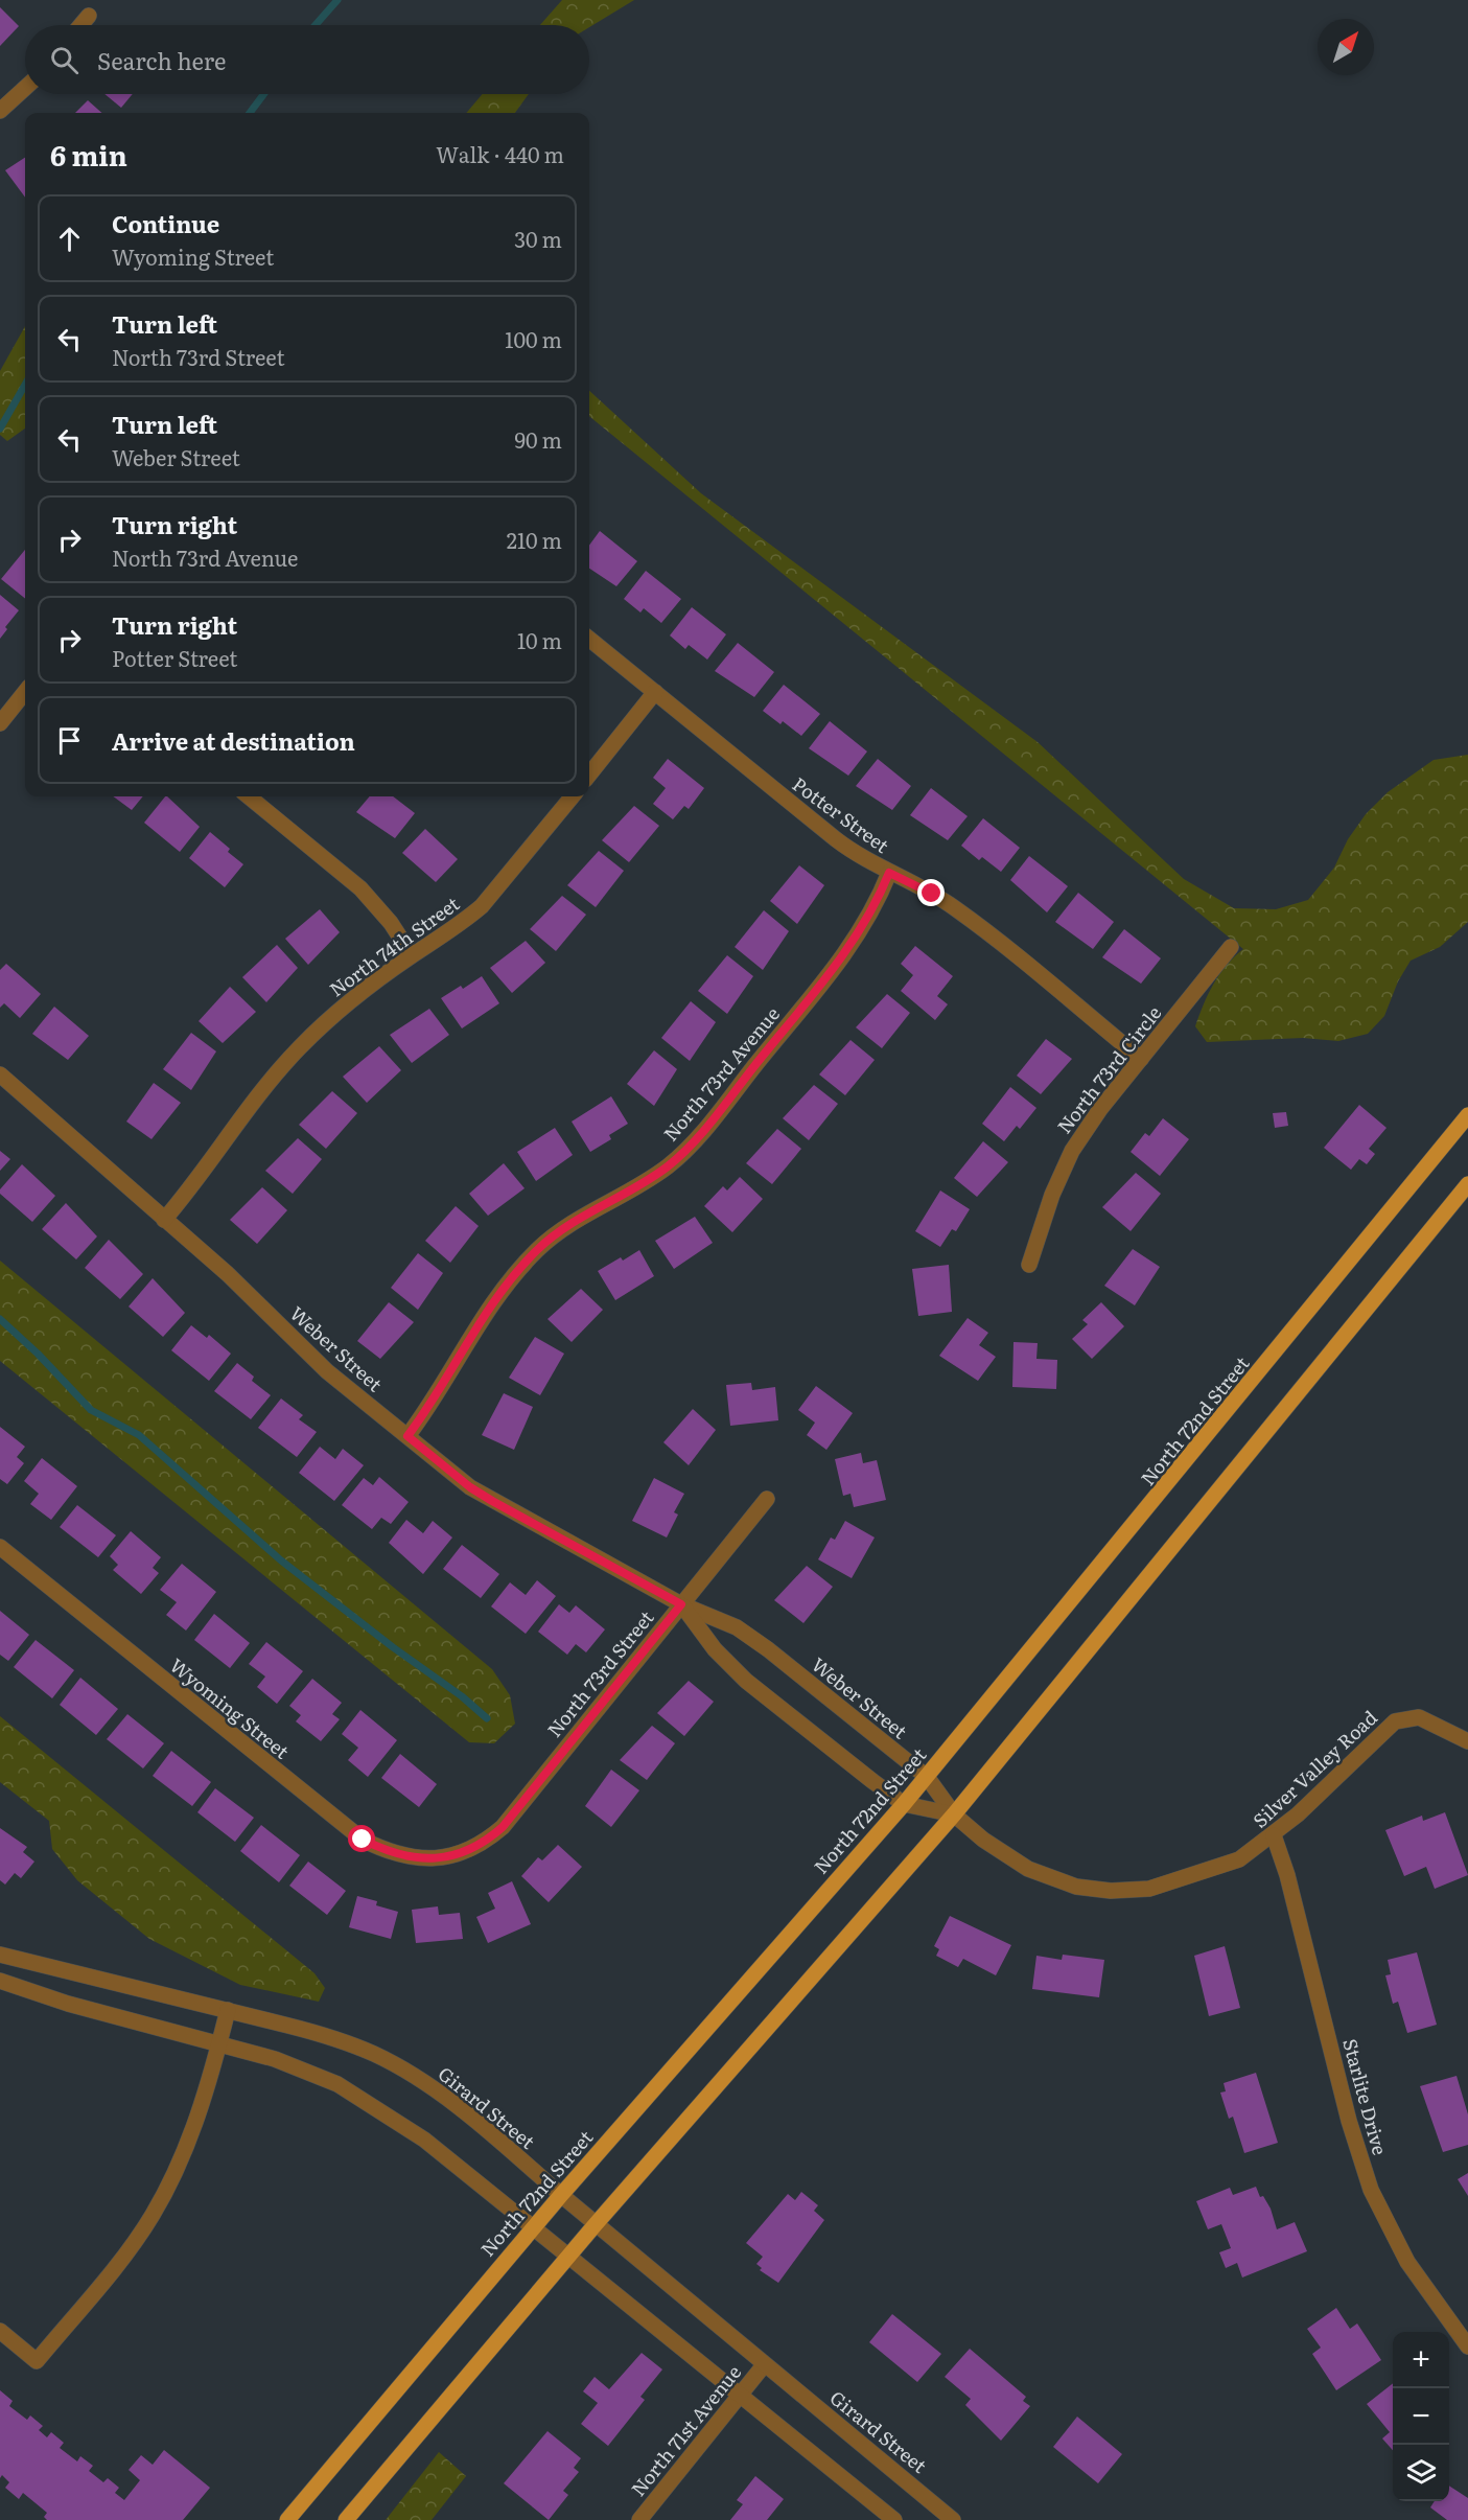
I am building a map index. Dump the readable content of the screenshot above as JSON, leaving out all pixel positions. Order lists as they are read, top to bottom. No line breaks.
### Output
{"streets":{"main road":["North 72nd Street"],"street":["Potter Street","North 74th Street","North 73rd Circle","North 73rd Avenue","Weber Street","North 73rd Street","Wyoming Street","Silver Valley Road","Starlite Drive","Girard Street","North 71st Avenue"]},"crossings":[["Potter Street","North 73rd Circle"],["Potter Street","North 73rd Avenue"],["North 74th Street","Weber Street"],["North 73rd Avenue","Weber Street"],["Weber Street","North 72nd Street"],["Weber Street","North 73rd Street"],["Weber Street","Silver Valley Road"],["North 72nd Street","Girard Street"],["North 73rd Street","Wyoming Street"],["Silver Valley Road","Starlite Drive"],["Girard Street","North 71st Avenue"]],"north":"top right","page":{"search":"Search here","heading":["6 min","Walk · 440 m"],"list":[["Continue","Wyoming Street","30 m"],["Turn left","North 73rd Street","100 m"],["Turn left","Weber Street","90 m"],["Turn right","North 73rd Avenue","210 m"],["Turn right","Potter Street","10 m"],"Arrive at destination"],"map_buttons":["+","−"]}}
